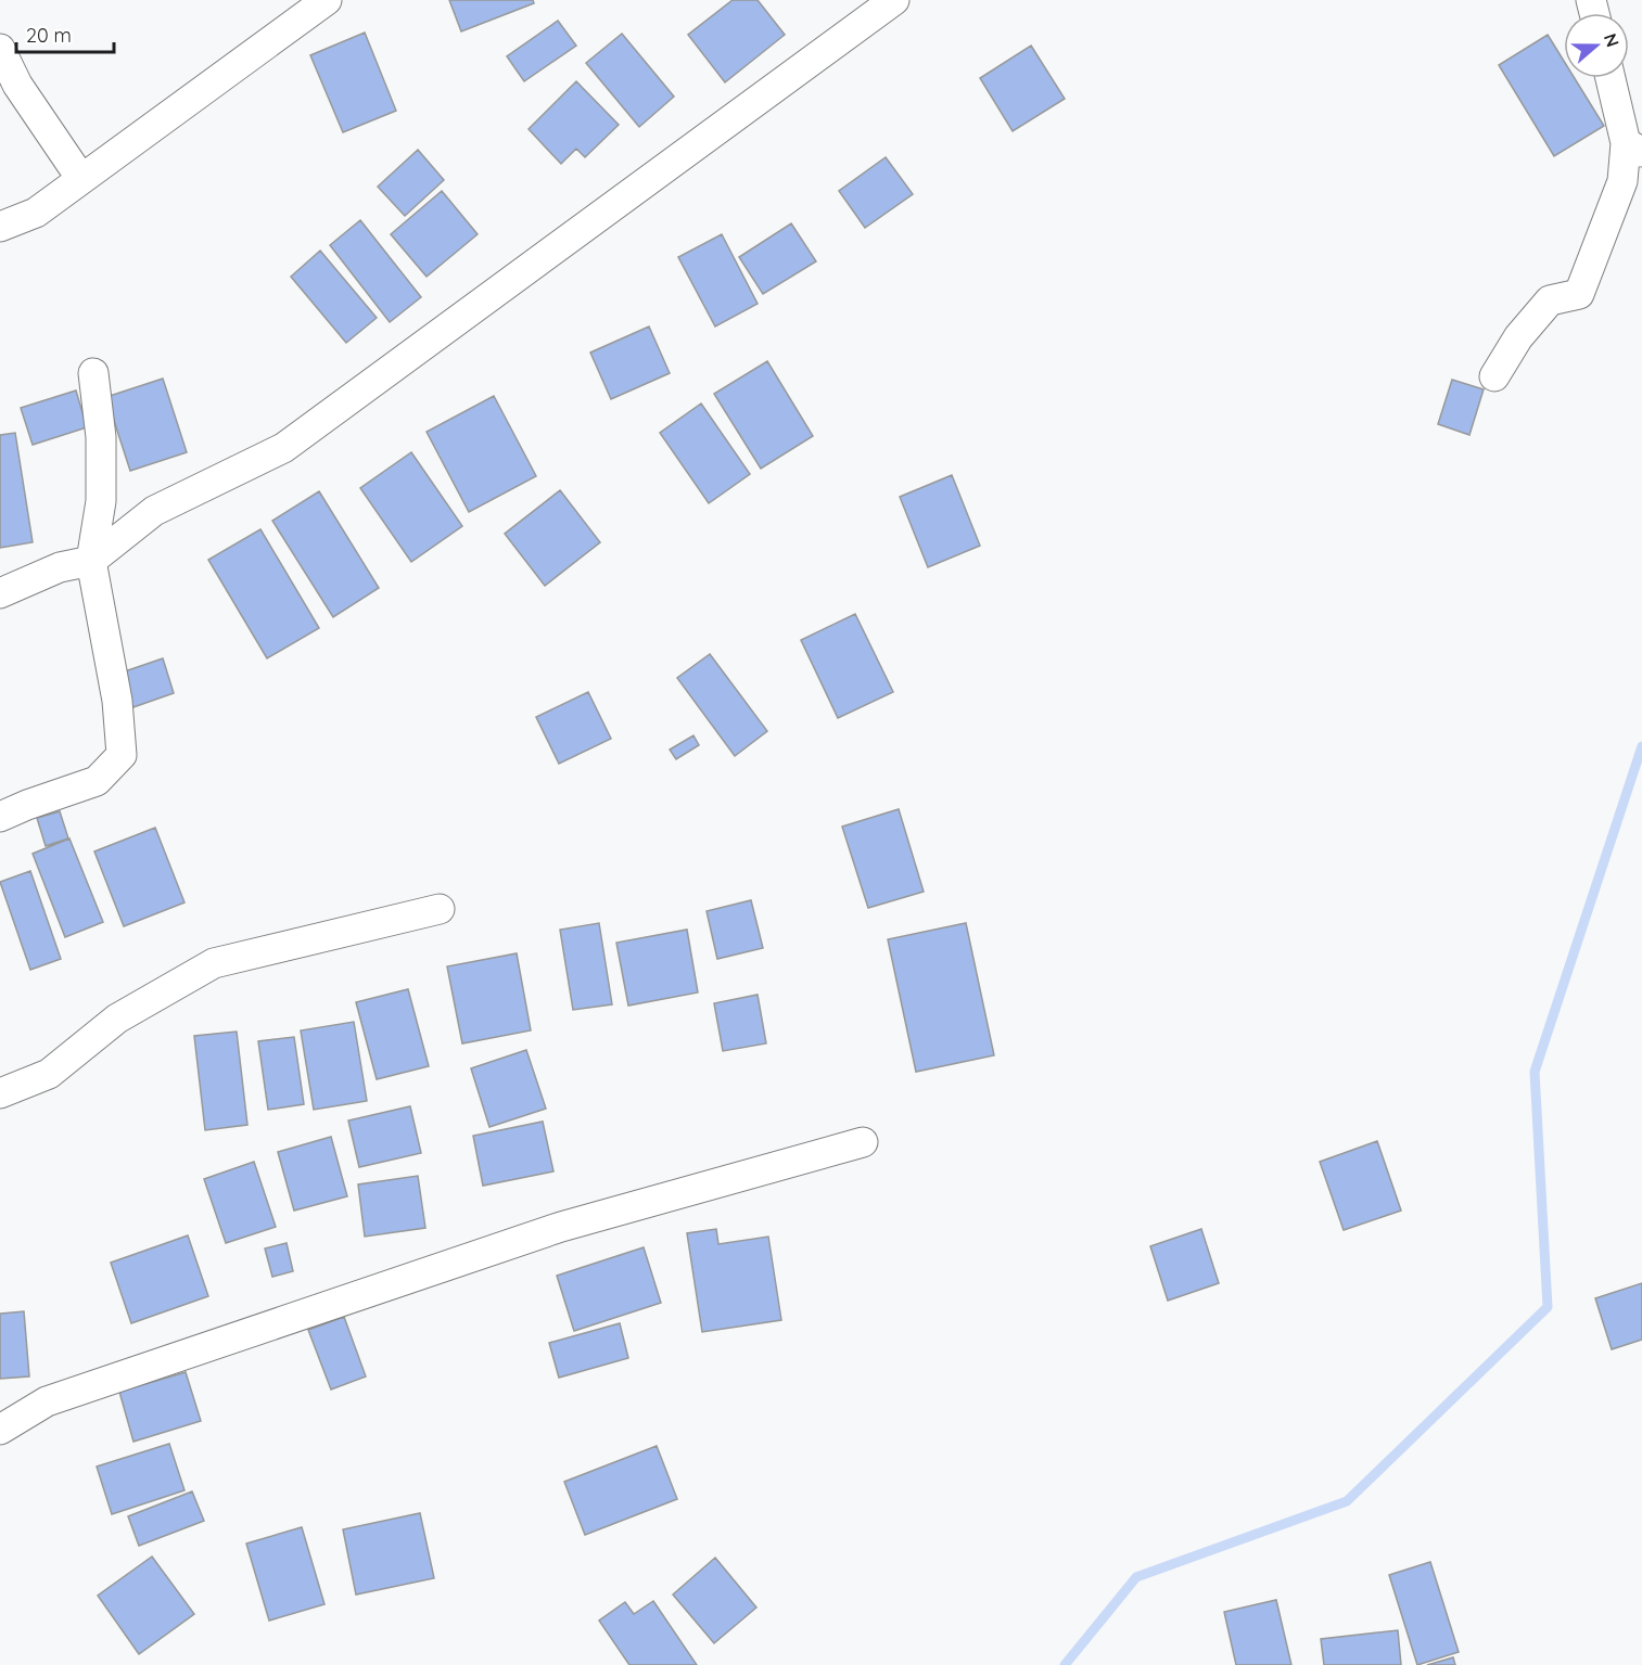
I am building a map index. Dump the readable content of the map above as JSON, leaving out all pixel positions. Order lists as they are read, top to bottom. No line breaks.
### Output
{"scale_bar":"20 m","north":"right"}
